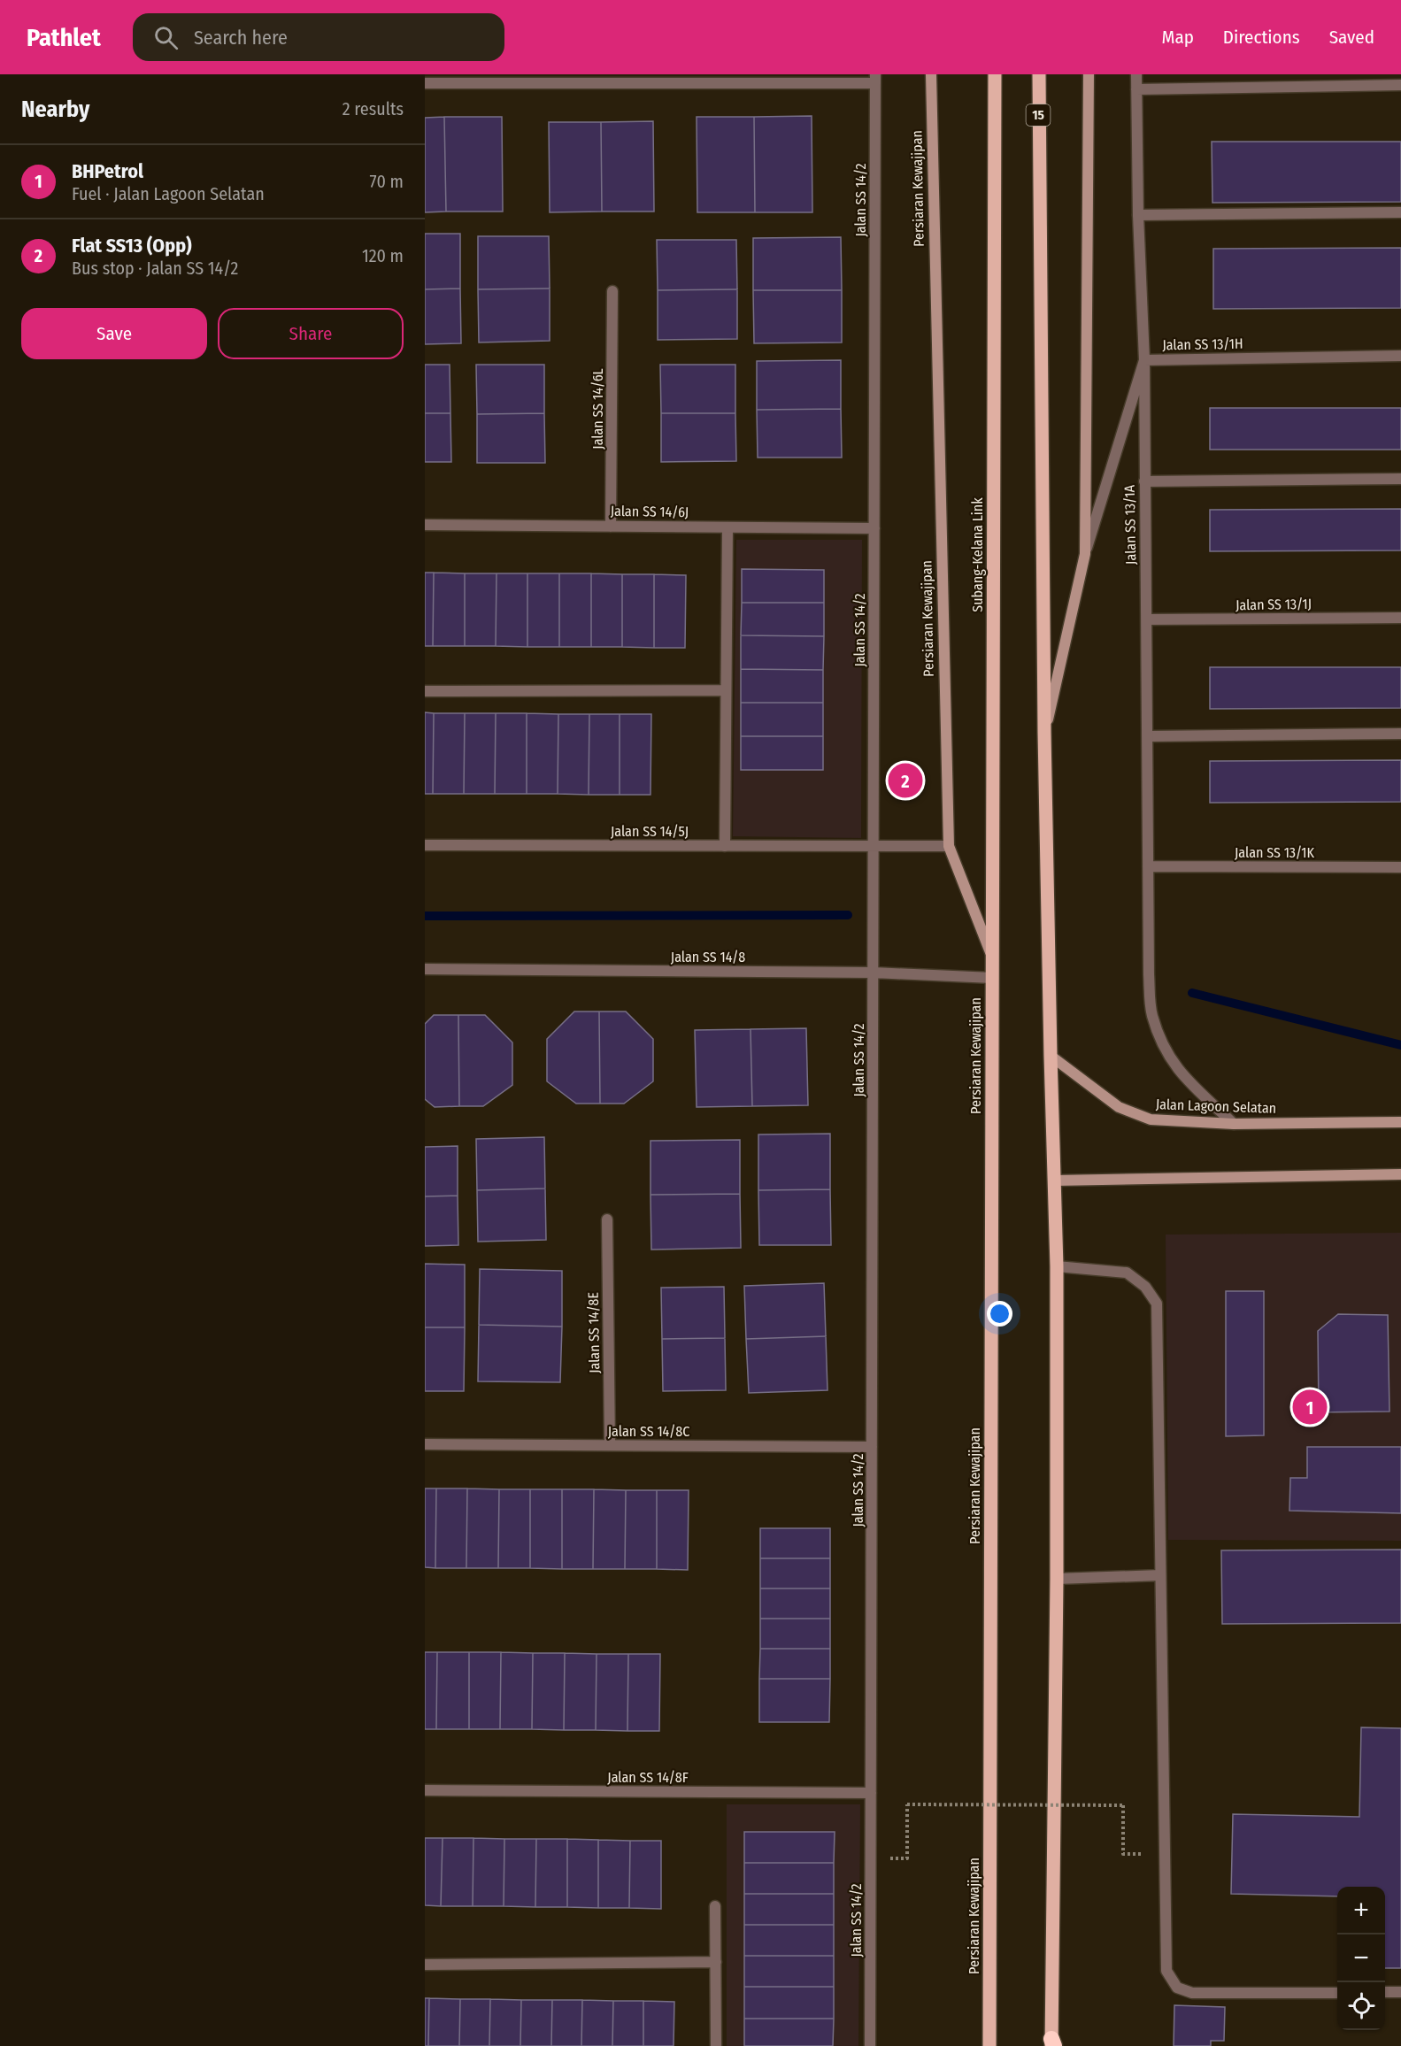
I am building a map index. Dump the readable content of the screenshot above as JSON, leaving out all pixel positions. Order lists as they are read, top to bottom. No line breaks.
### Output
{"streets":{"main road":["15","Persiaran Kewajipan","Subang-Kelana Link","Jalan Lagoon Selatan"],"street":["Jalan SS 14/2","Jalan SS 13/1H","Jalan SS 14/6L","Jalan SS 14/6J","Jalan SS 13/1A","Jalan SS 13/1J","Jalan SS 14/5J","Jalan SS 13/1K","Jalan SS 14/8","Jalan SS 14/8E","Jalan SS 14/8C","Jalan SS 14/8F"]},"crossings":[["Persiaran Kewajipan","Subang-Kelana Link"],["Persiaran Kewajipan","Jalan SS 14/5J"],["Persiaran Kewajipan","Jalan SS 14/8"],["Jalan SS 14/2","Jalan SS 14/6J"],["Jalan SS 14/2","Jalan SS 14/5J"],["Jalan SS 14/2","Jalan SS 14/8"],["Jalan SS 14/2","Jalan SS 14/8C"],["Jalan SS 14/2","Jalan SS 14/8F"],["Jalan SS 13/1H","Jalan SS 13/1A"],["Jalan SS 14/6L","Jalan SS 14/6J"],["Jalan SS 13/1A","Jalan SS 13/1J"],["Jalan SS 13/1A","Jalan SS 13/1K"],["Jalan SS 13/1A","Jalan Lagoon Selatan"],["Jalan SS 14/8E","Jalan SS 14/8C"]],"page":{"header":"Pathlet","search":"Search here","nav":["Map","Directions","Saved"],"heading":["Nearby","2 results"],"list":[{"mark":"1","name":"BHPetrol","note":"Fuel · Jalan Lagoon Selatan","value":"70 m"},{"mark":"2","name":"Flat SS13 (Opp)","note":"Bus stop · Jalan SS 14/2","value":"120 m"}],"buttons":["Save","Share"],"pins":["2","1"],"map_buttons":["+","−"]}}
